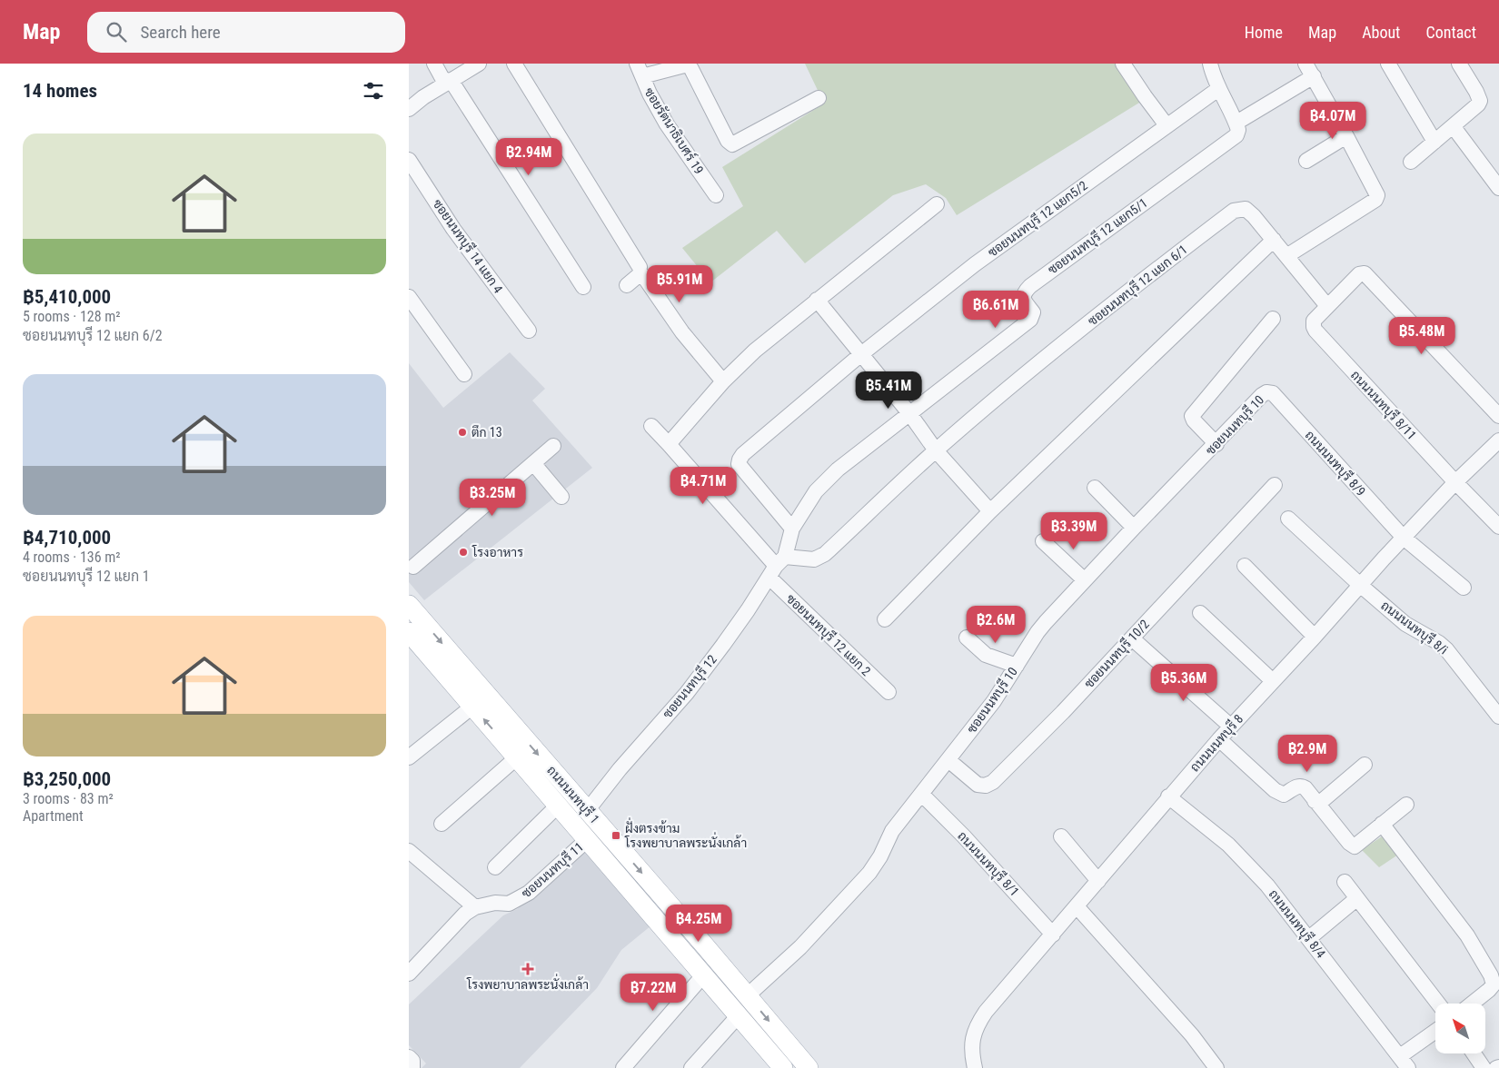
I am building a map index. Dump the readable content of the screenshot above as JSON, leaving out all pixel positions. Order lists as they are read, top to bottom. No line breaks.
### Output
{"streets":{"main road":["ถนนนนทบุรี 1"],"street":["ซอยรัตนาธิเบศร์ 19","ซอยนนทบุรี 12 แยก5/2","ซอยนนทบุรี 12 แยก5/1","ซอยนนทบุรี 14 แยก 4","ซอยนนทบุรี 12 แยก 6/1","ถนนนนทบุรี 8/11","ซอยนนทบุรี 10","ถนนนนทบุรี 8/9","ถนนนนทบุรี 8/i","ซอยนนทบุรี 12 แยก 2","ซอยนนทบุรี 10/2","ซอยนนทบุรี 12","ถนนนนทบุรี 8","ถนนนนทบุรี 8/1","ซอยนนทบุรี 11","ถนนนนทบุรี 8/4"]},"crossings":[["ซอยนนทบุรี 12 แยก5/2","ซอยนนทบุรี 12 แยก5/1"],["ซอยนนทบุรี 12 แยก5/1","ซอยนนทบุรี 12 แยก 2"],["ซอยนนทบุรี 12 แยก5/1","ซอยนนทบุรี 12"],["ซอยนนทบุรี 12 แยก 6/1","ถนนนนทบุรี 8/11"],["ถนนนนทบุรี 8/11","ถนนนนทบุรี 8"],["ซอยนนทบุรี 10","ถนนนนทบุรี 8/9"],["ซอยนนทบุรี 10","ซอยนนทบุรี 10/2"],["ซอยนนทบุรี 10","ถนนนนทบุรี 1"],["ซอยนนทบุรี 10","ถนนนนทบุรี 8/1"],["ถนนนนทบุรี 8/9","ถนนนนทบุรี 8"],["ถนนนนทบุรี 8/i","ถนนนนทบุรี 8"],["ซอยนนทบุรี 12 แยก 2","ซอยนนทบุรี 12"],["ซอยนนทบุรี 12","ถนนนนทบุรี 1"],["ถนนนนทบุรี 8","ถนนนนทบุรี 8/1"],["ถนนนนทบุรี 8","ถนนนนทบุรี 8/4"],["ถนนนนทบุรี 1","ซอยนนทบุรี 11"]],"places":{"other":["ตึก 13","โรงอาหาร"],"transit":["ฝั่งตรงข้าม โรงพยาบาลพระนั่งเกล้า"],"health":["โรงพยาบาลพระนั่งเกล้า"]},"north":"top left","page":{"header":"Map","search":"Search here","nav":["Home","Map","About","Contact"],"heading":"14 homes","price":["฿4.07M","฿2.94M","฿5.91M","฿6.61M","฿5.48M","฿5.41M","฿4.71M","฿3.25M","฿3.39M","฿2.6M","฿5.36M","฿2.9M","฿4.25M","฿7.22M"],"list":[{"name":"฿5,410,000","note":"5 rooms · 128 m² · ซอยนนทบุรี 12 แยก 6/2"},{"name":"฿4,710,000","note":"4 rooms · 136 m² · ซอยนนทบุรี 12 แยก 1"},{"name":"฿3,250,000","note":"3 rooms · 83 m² · Apartment"}]}}
